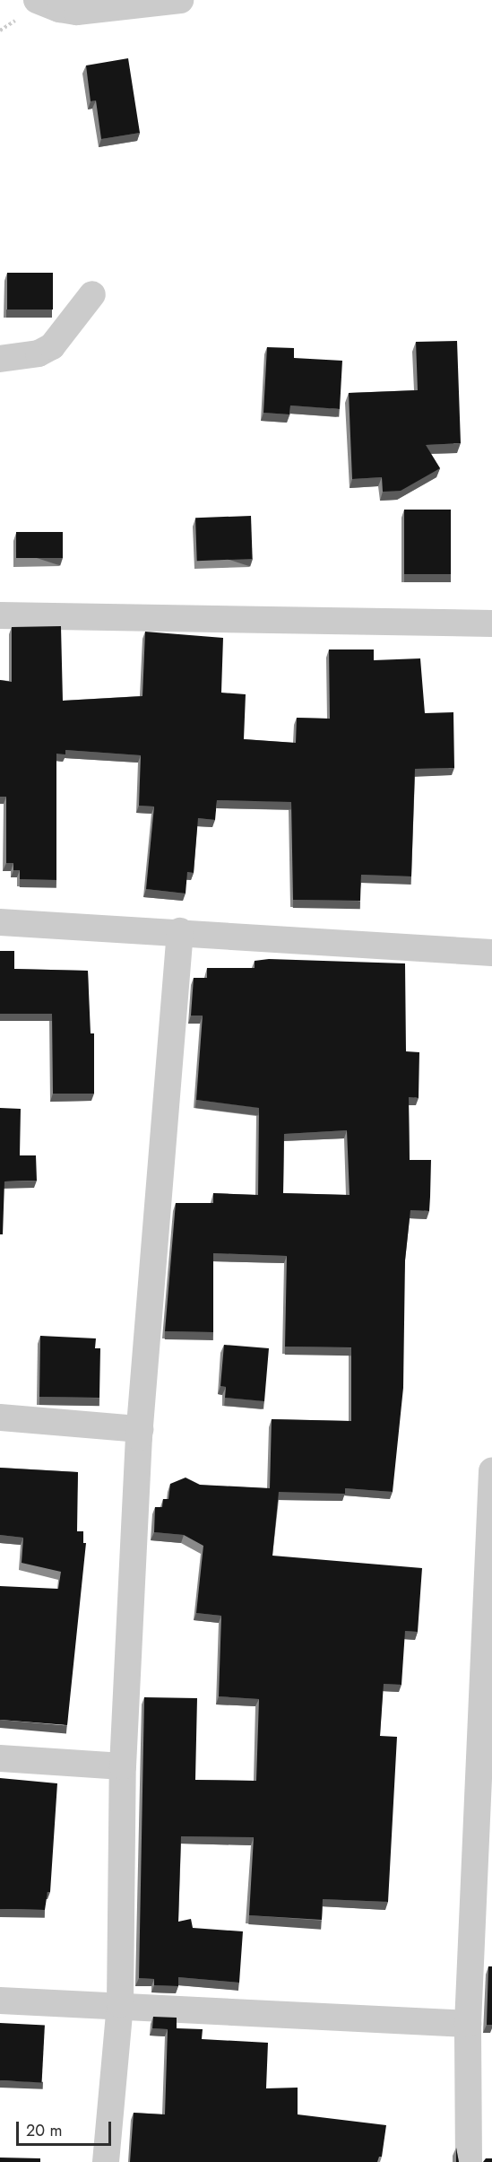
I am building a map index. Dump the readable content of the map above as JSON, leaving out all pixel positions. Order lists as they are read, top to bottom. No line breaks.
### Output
{"scale_bar":"20 m"}
